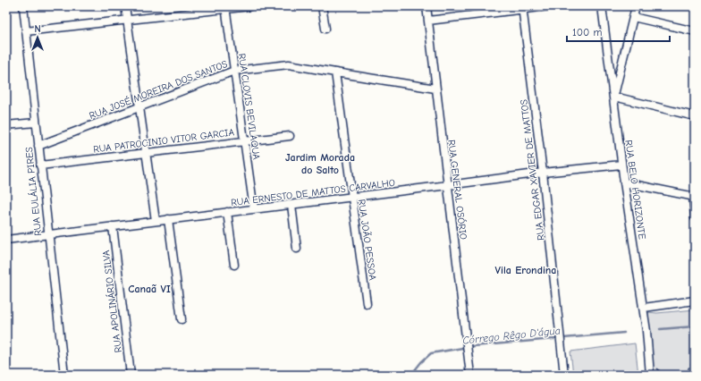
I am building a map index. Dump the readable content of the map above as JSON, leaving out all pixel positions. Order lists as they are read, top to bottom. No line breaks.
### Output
{"streets":{"street":["RUA JOSÉ MOREIRA DOS SANTOS","RUA CLOVIS BEVILAQUA","RUA PATROCINIO VITOR GARCIA","RUA EDGAR XAVIER DE MATTOS","RUA GENERAL OSÓRIO","RUA BELO HORIZONTE","RUA EULÁLIA PIRES","RUA ERNESTO DE MATTOS CARVALHO","RUA JOÃO PESSOA","RUA APOLINÁRIO SILVA"]},"crossings":[["RUA JOSÉ MOREIRA DOS SANTOS","RUA CLOVIS BEVILAQUA"],["RUA JOSÉ MOREIRA DOS SANTOS","RUA GENERAL OSÓRIO"],["RUA JOSÉ MOREIRA DOS SANTOS","RUA EULÁLIA PIRES"],["RUA JOSÉ MOREIRA DOS SANTOS","RUA JOÃO PESSOA"],["RUA CLOVIS BEVILAQUA","RUA PATROCINIO VITOR GARCIA"],["RUA CLOVIS BEVILAQUA","RUA ERNESTO DE MATTOS CARVALHO"],["RUA PATROCINIO VITOR GARCIA","RUA EULÁLIA PIRES"],["RUA EDGAR XAVIER DE MATTOS","RUA ERNESTO DE MATTOS CARVALHO"],["RUA GENERAL OSÓRIO","RUA ERNESTO DE MATTOS CARVALHO"],["RUA BELO HORIZONTE","RUA ERNESTO DE MATTOS CARVALHO"],["RUA EULÁLIA PIRES","RUA ERNESTO DE MATTOS CARVALHO"],["RUA ERNESTO DE MATTOS CARVALHO","RUA JOÃO PESSOA"],["RUA ERNESTO DE MATTOS CARVALHO","RUA APOLINÁRIO SILVA"]],"districts":["Jardim Morada do Salto","Vila Erondina","Canaã VI"],"water":["Córrego Rêgo D'água"],"scale_bar":"100 m","north":"top"}
